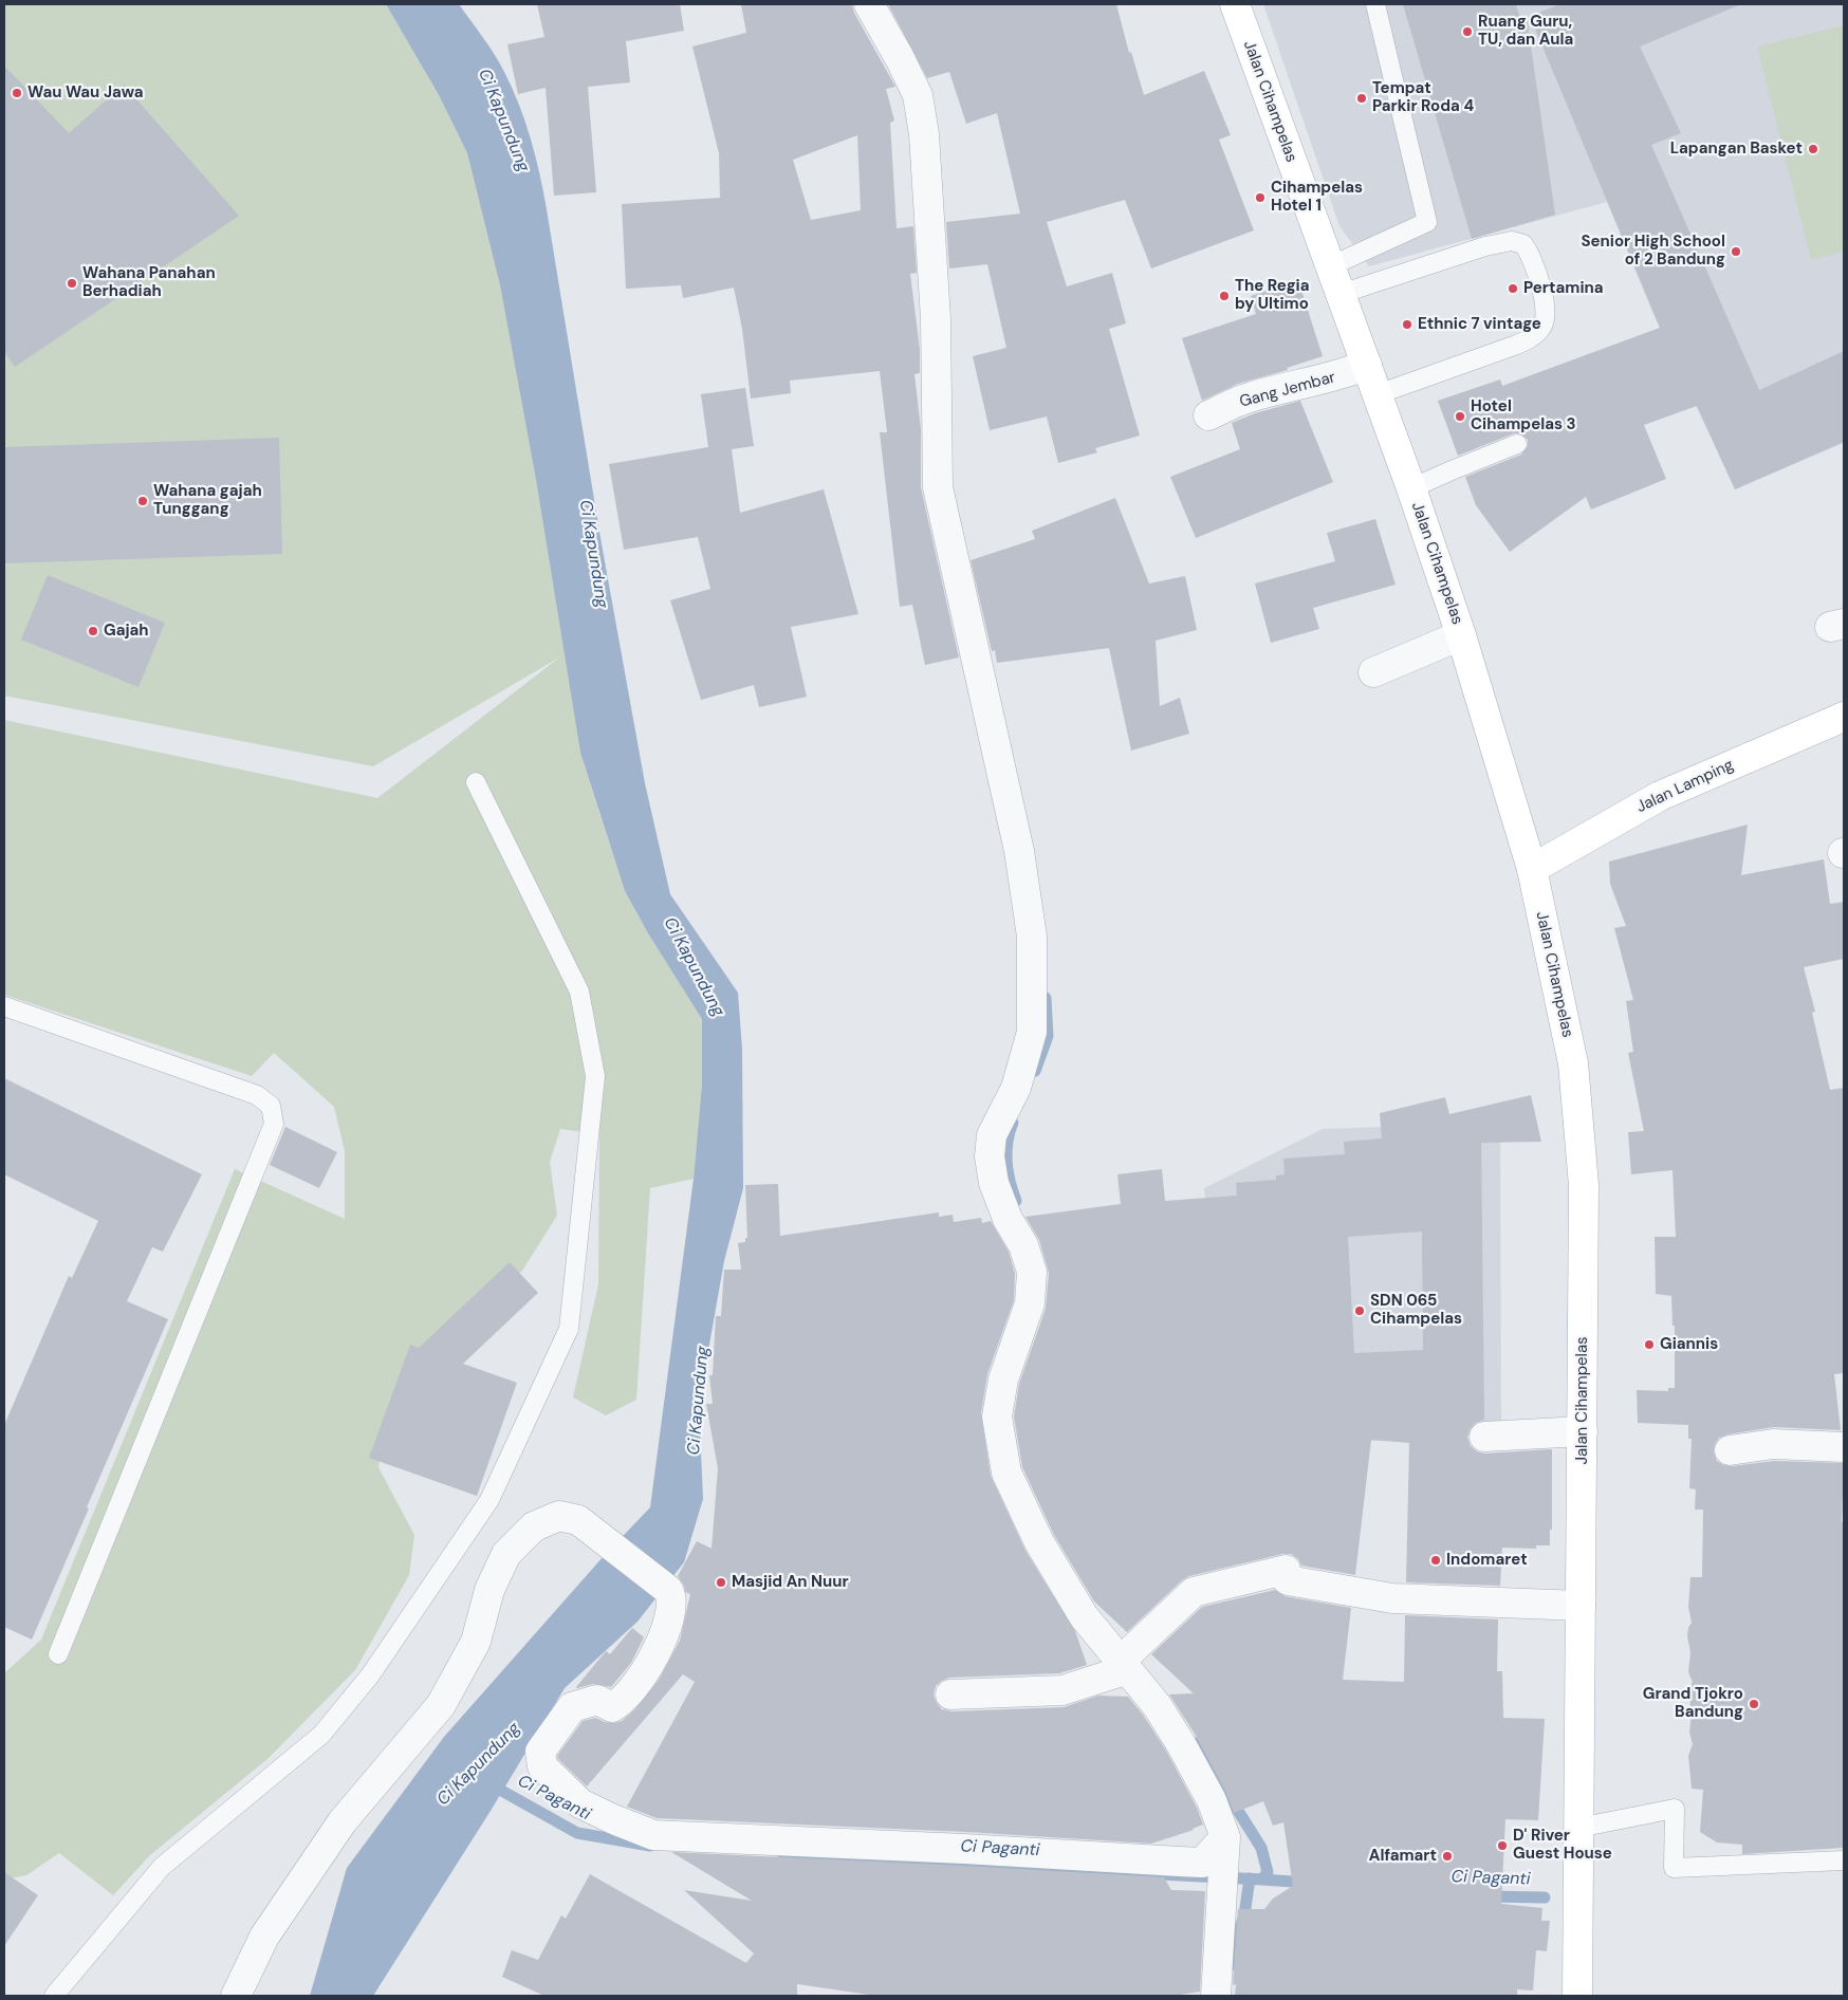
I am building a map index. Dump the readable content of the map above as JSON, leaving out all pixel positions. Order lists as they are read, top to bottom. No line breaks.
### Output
{"streets":{"main road":["Jalan Cihampelas","Jalan Lamping"],"street":["Gang Jembar"]},"crossings":[["Jalan Cihampelas","Gang Jembar"],["Jalan Cihampelas","Jalan Lamping"]],"water":["Ci Kapundung","Ci Paganti"],"places":["Ruang Guru, TU, dan Aula","Wau Wau Jawa","Tempat Parkir Roda 4","Lapangan Basket","Cihampelas Hotel 1","Senior High School of 2 Bandung","Wahana Panahan Berhadiah","Pertamina","The Regia by Ultimo","Ethnic 7 vintage","Hotel Cihampelas 3","Wahana gajah Tunggang","Gajah","SDN 065 Cihampelas","Giannis","Indomaret","Masjid An Nuur","Grand Tjokro Bandung","D' River Guest House","Alfamart"]}
